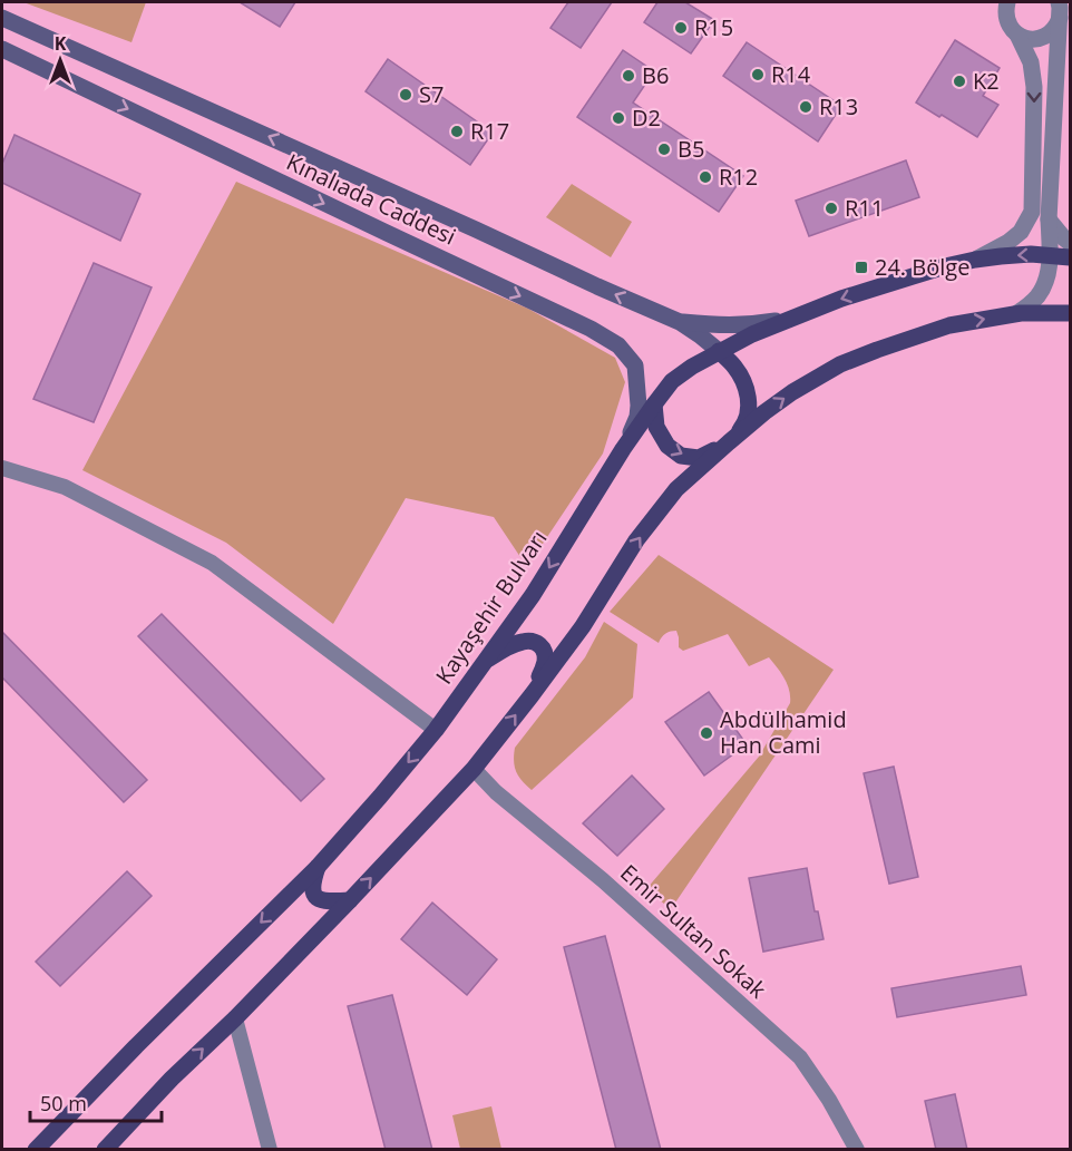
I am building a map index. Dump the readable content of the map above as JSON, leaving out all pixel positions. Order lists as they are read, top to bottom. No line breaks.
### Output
{"streets":{"main road":["Kınalıada Caddesi","Kayaşehir Bulvarı"],"street":["Emir Sultan Sokak"]},"crossings":[["Kınalıada Caddesi","Kayaşehir Bulvarı"]],"places":{"other":["R15","R14","B6","K2","S7","R13","D2","R17","B5","R12","R11","Abdülhamid Han Cami"],"transit":["24. Bölge"]},"scale_bar":"50 m","north":"top"}
